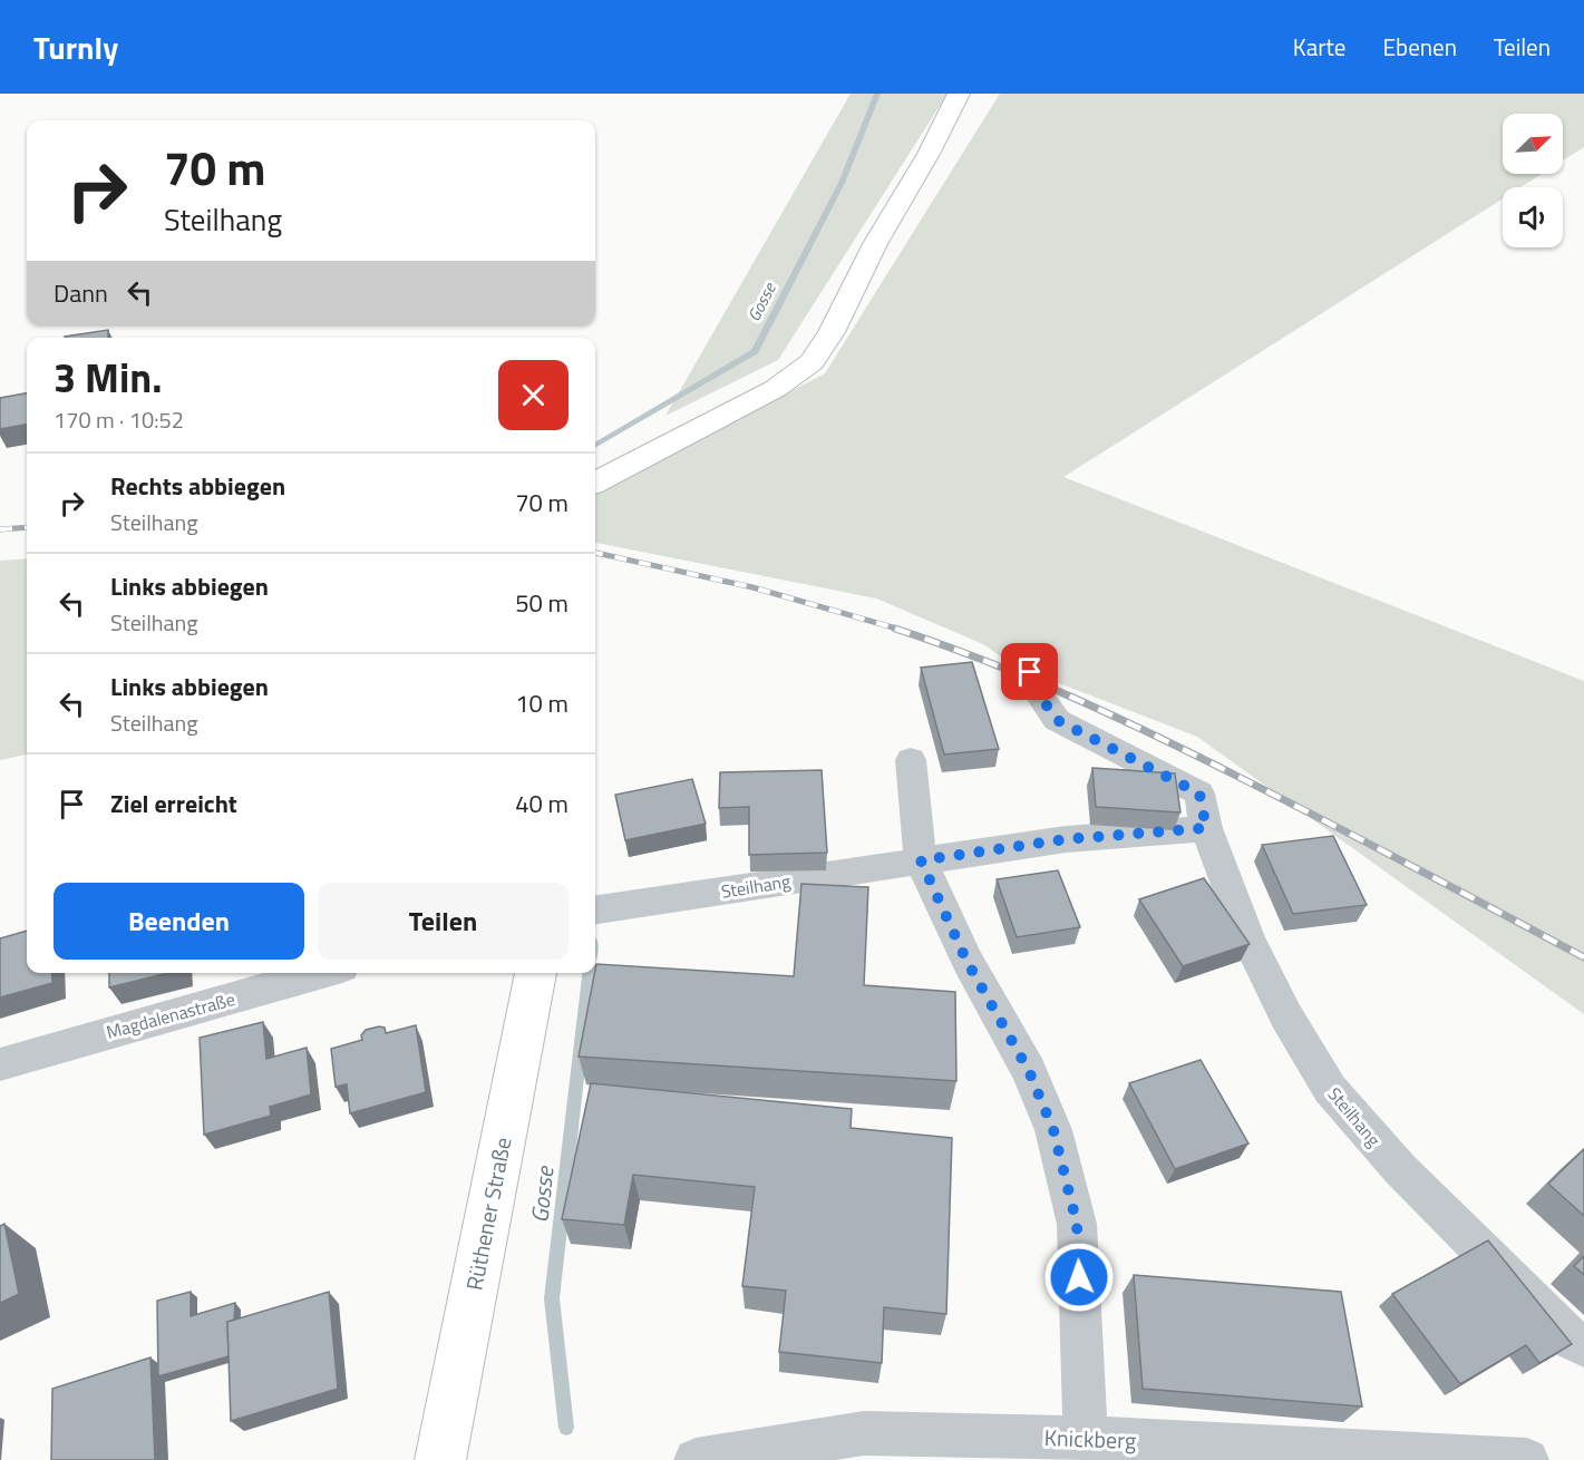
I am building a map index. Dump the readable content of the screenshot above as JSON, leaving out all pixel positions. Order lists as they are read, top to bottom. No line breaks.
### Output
{"streets":{"street":["Steilhang","Magdalenastraße","Rüthener Straße","Knickberg"]},"water":["Gosse"],"north":"top right","page":{"header":"Turnly","nav":["Karte","Ebenen","Teilen"],"turn":["70 m","Steilhang"],"then":"Dann","heading":["3 Min.","170 m · 10:52"],"list":[{"name":"Rechts abbiegen","note":"Steilhang","value":"70 m"},{"name":"Links abbiegen","note":"Steilhang","value":"50 m"},{"name":"Links abbiegen","note":"Steilhang","value":"10 m"},{"name":"Ziel erreicht","value":"40 m"}],"buttons":["Beenden","Teilen"]}}
